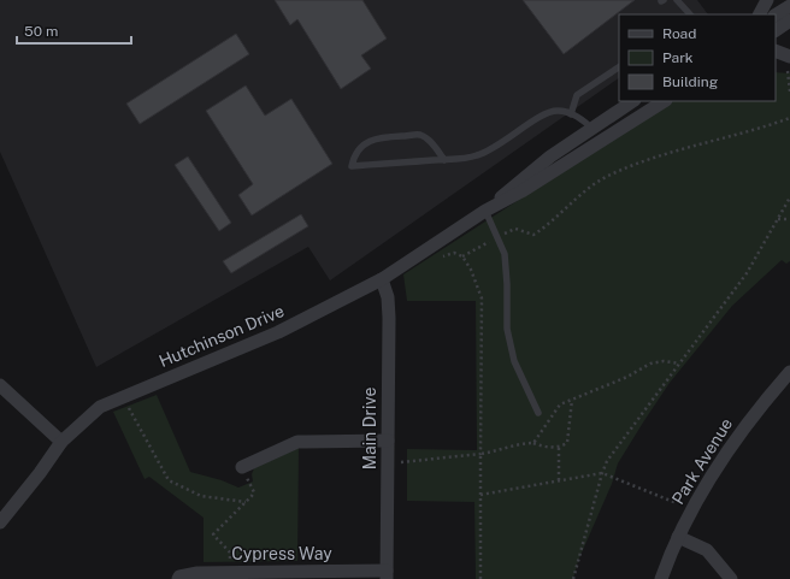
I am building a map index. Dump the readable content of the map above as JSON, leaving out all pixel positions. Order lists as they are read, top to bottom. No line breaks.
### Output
{"streets":{"street":["Hutchinson Drive","Main Drive","Park Avenue","Cypress Way"]},"crossings":[["Hutchinson Drive","Main Drive"],["Main Drive","Cypress Way"]],"legend":["Road","Park","Building"],"scale_bar":"50 m"}
